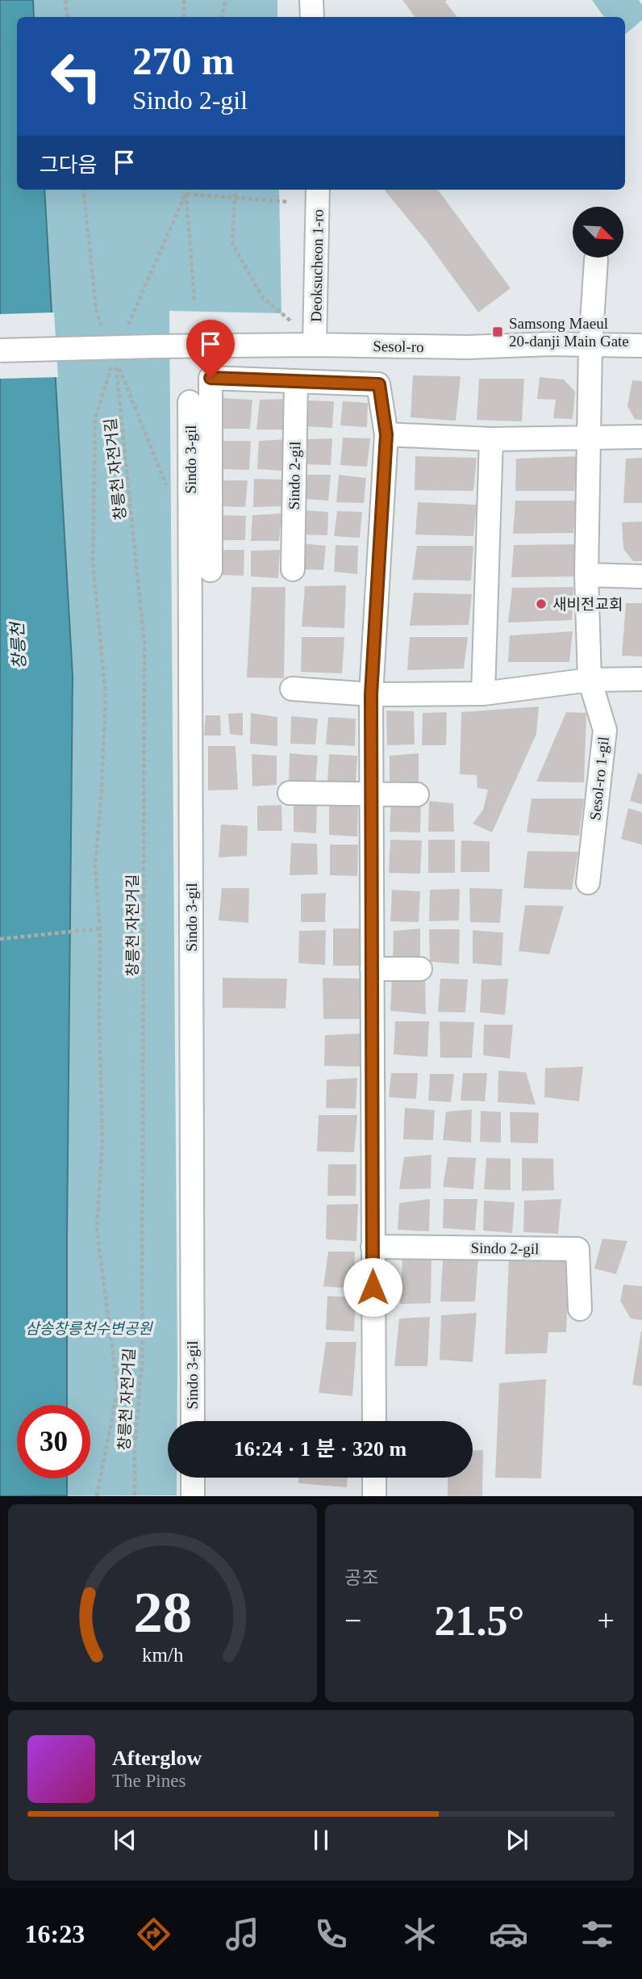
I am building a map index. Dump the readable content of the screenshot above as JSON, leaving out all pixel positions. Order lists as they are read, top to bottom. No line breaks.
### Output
{"streets":{"street":["Deoksucheon 1-ro","Sesol-ro","Sindo 3-gil","Sindo 2-gil","Sesol-ro 1-gil"],"path":["창릉천 자전거길"]},"crossings":[["Deoksucheon 1-ro","Sesol-ro"],["Sesol-ro","Sesol-ro 1-gil"],["Sindo 3-gil","Sindo 2-gil"]],"water":["창릉천"],"parks":["삼송창릉천수변공원"],"places":{"transit":["Samsong Maeul 20-danji Main Gate"],"other":["새비전교회"]},"north":"bottom right","page":{"turn":["270 m","Sindo 2-gil"],"then":"그다음","limit":"30","trip":"16:24 · 1 분 · 320 m","tile":"공조","heat":["−","21.5°","+"],"song":["Afterglow","The Pines"],"tabs":"16:23","gauge":["28","km/h"]}}
